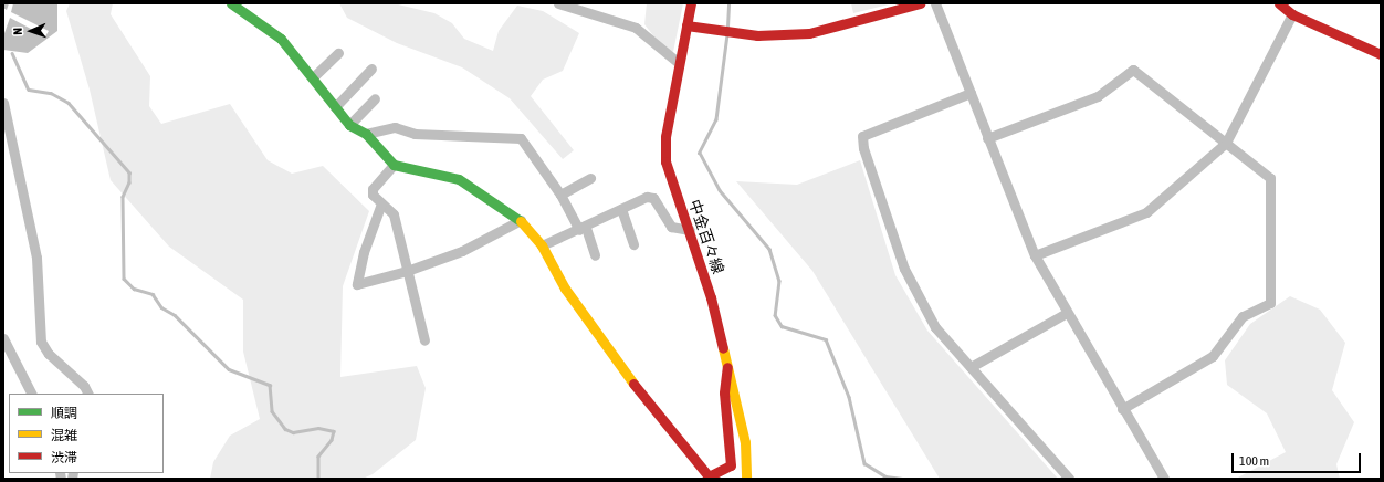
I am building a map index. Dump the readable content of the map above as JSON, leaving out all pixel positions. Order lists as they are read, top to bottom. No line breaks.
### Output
{"streets":{"street":["中金百々線"]},"legend":["順調","混雑","渋滞"],"scale_bar":"100 m","north":"left"}
